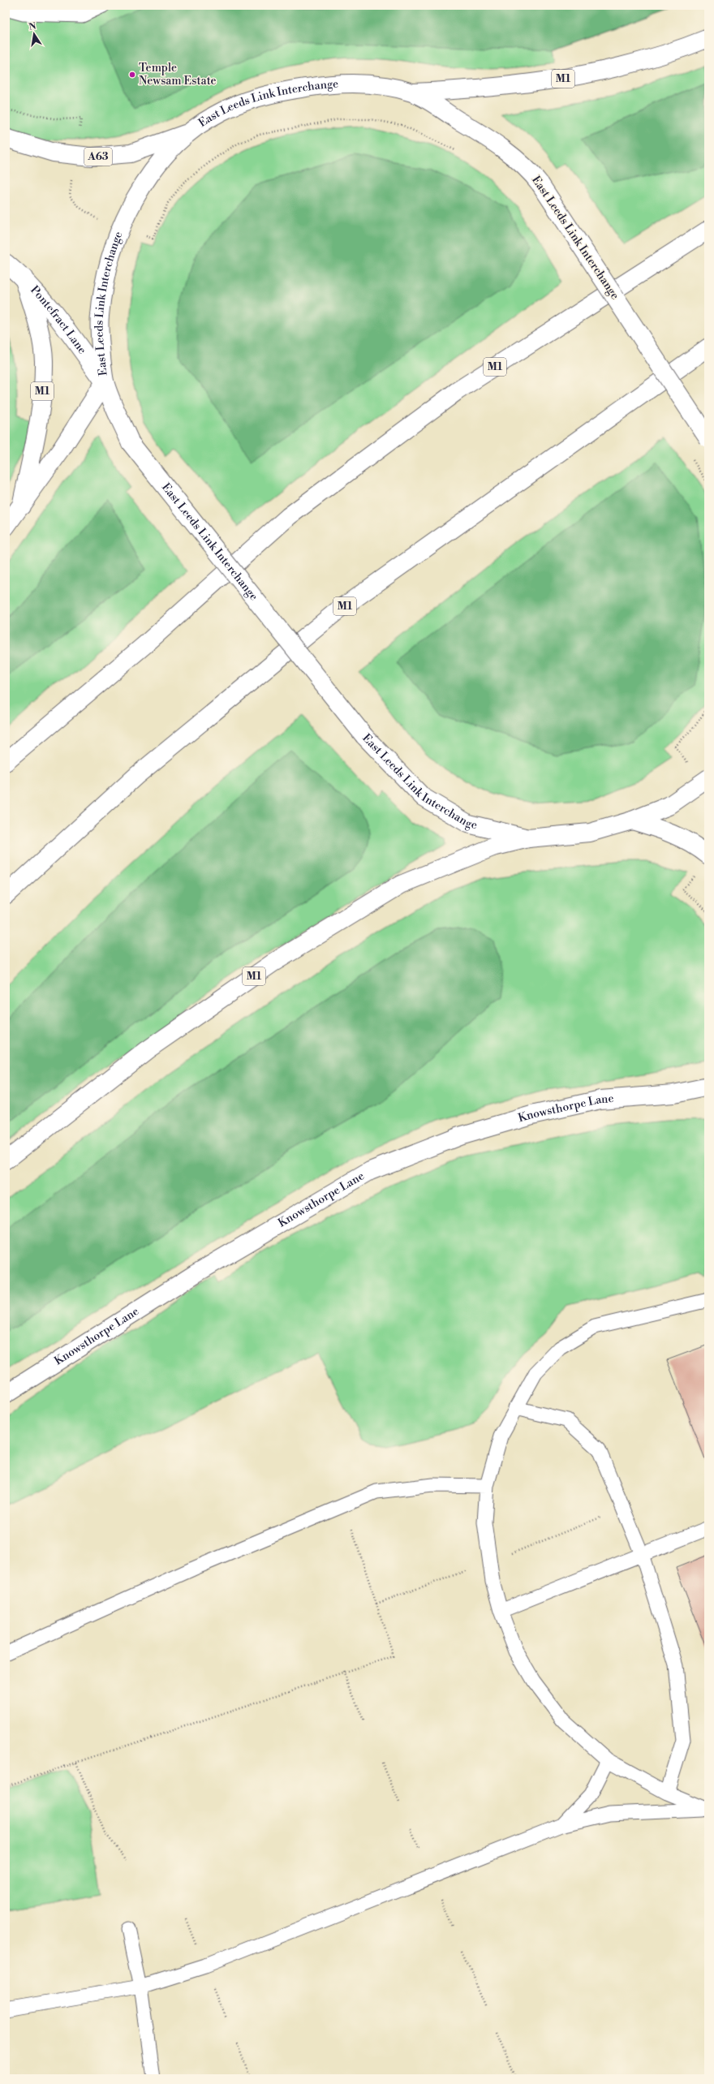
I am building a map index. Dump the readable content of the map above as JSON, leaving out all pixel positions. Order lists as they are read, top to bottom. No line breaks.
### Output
{"streets":{"main road":["M1","East Leeds Link Interchange","A63","Pontefract Lane","Knowsthorpe Lane"]},"crossings":[["M1","East Leeds Link Interchange"],["M1","Pontefract Lane"],["East Leeds Link Interchange","A63"],["East Leeds Link Interchange","Pontefract Lane"]],"places":["Temple Newsam Estate"],"north":"top"}
